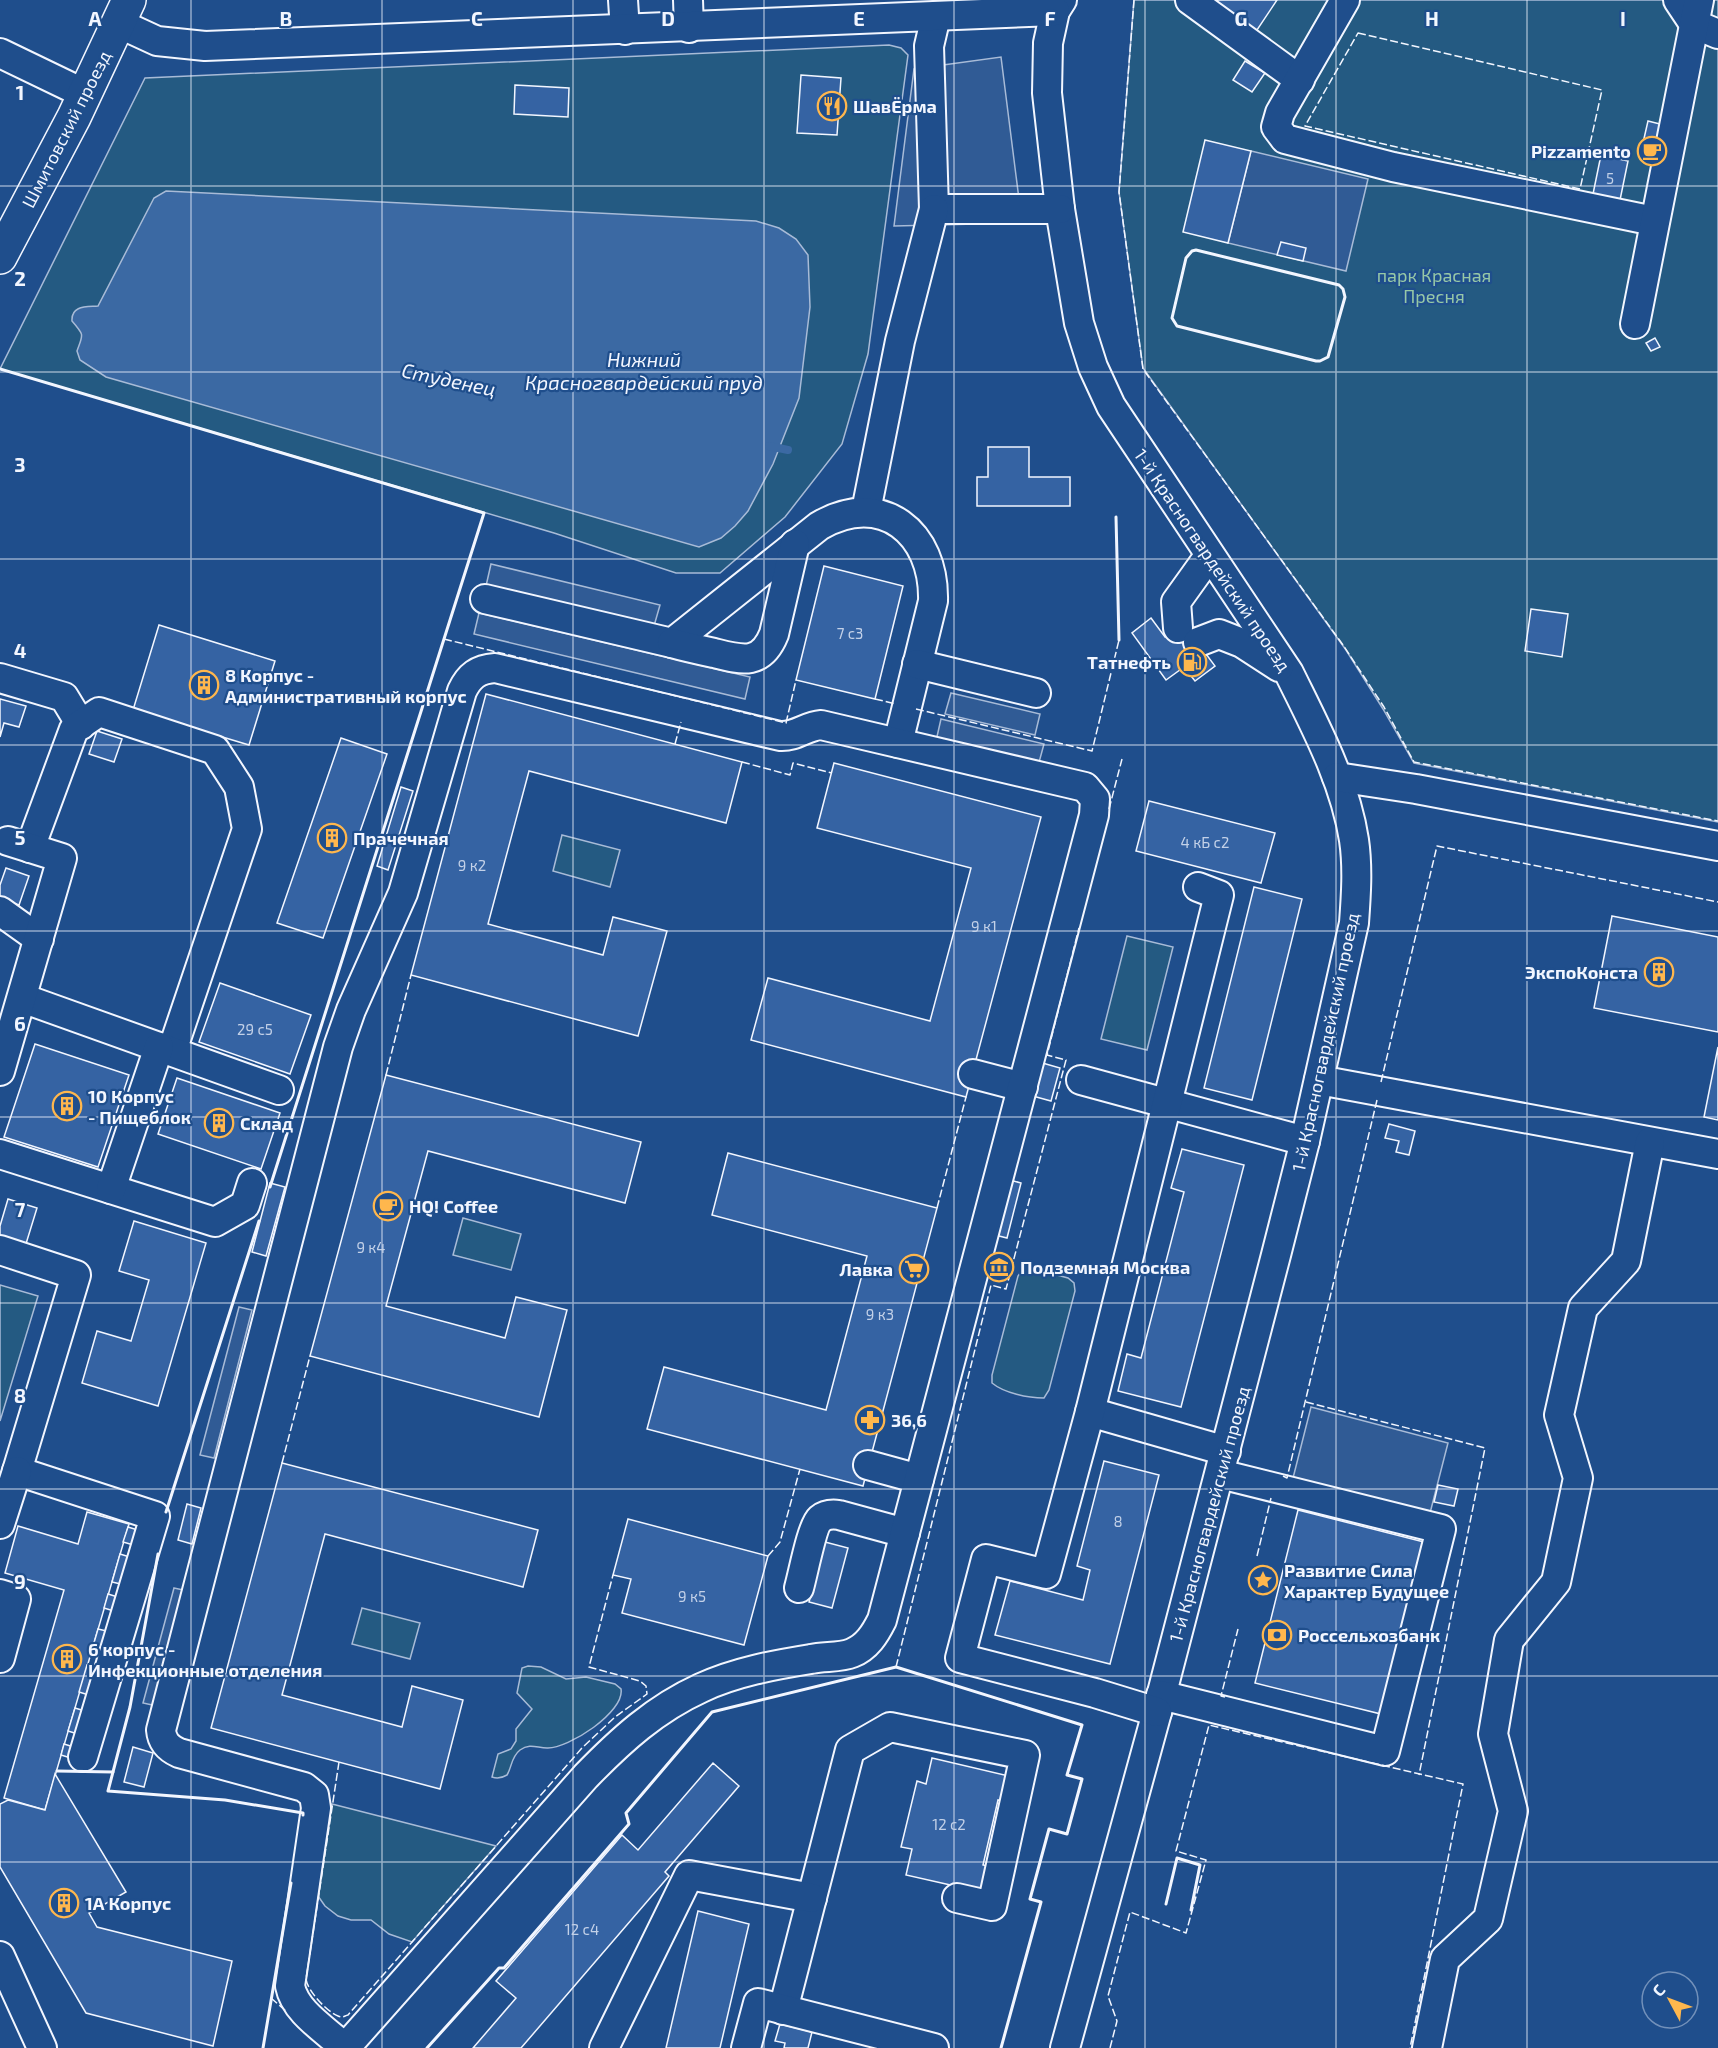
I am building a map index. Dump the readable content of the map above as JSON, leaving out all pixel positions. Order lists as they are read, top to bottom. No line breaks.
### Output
{"streets":{"main road":["Шмитовский проезд"],"street":["1-й Красногвардейский проезд"]},"water":["Нижний Красногвардейский пруд","Студенец"],"parks":["парк Красная Пресня"],"places":{"restaurant":["ШавЁрма"],"cafe":["Pizzamento","HQ! Coffee"],"fuel station":["Татнефть"],"building":["8 Корпус - Административный корпус","Прачечная","ЭкспоКонста","10 Корпус - Пищеблок","Склад","6 корпус - Инфекционные отделения","1А Корпус"],"museum":["Подземная Москва"],"supermarket":["Лавка"],"pharmacy":["36,6"],"place":["Развитие Сила Характер Будущее"],"bank":["Россельхозбанк"]},"house_numbers":["5","7 с3","4 кБ с2","9 к2","9 к1","29 с5","9 к4","9 к3","8","9 к5","12 с2","12 с4"],"north":"top left","grid":{"columns":["A","B","C","D","E","F","G","H","I"],"rows":["1","2","3","4","5","6","7","8","9"]}}
